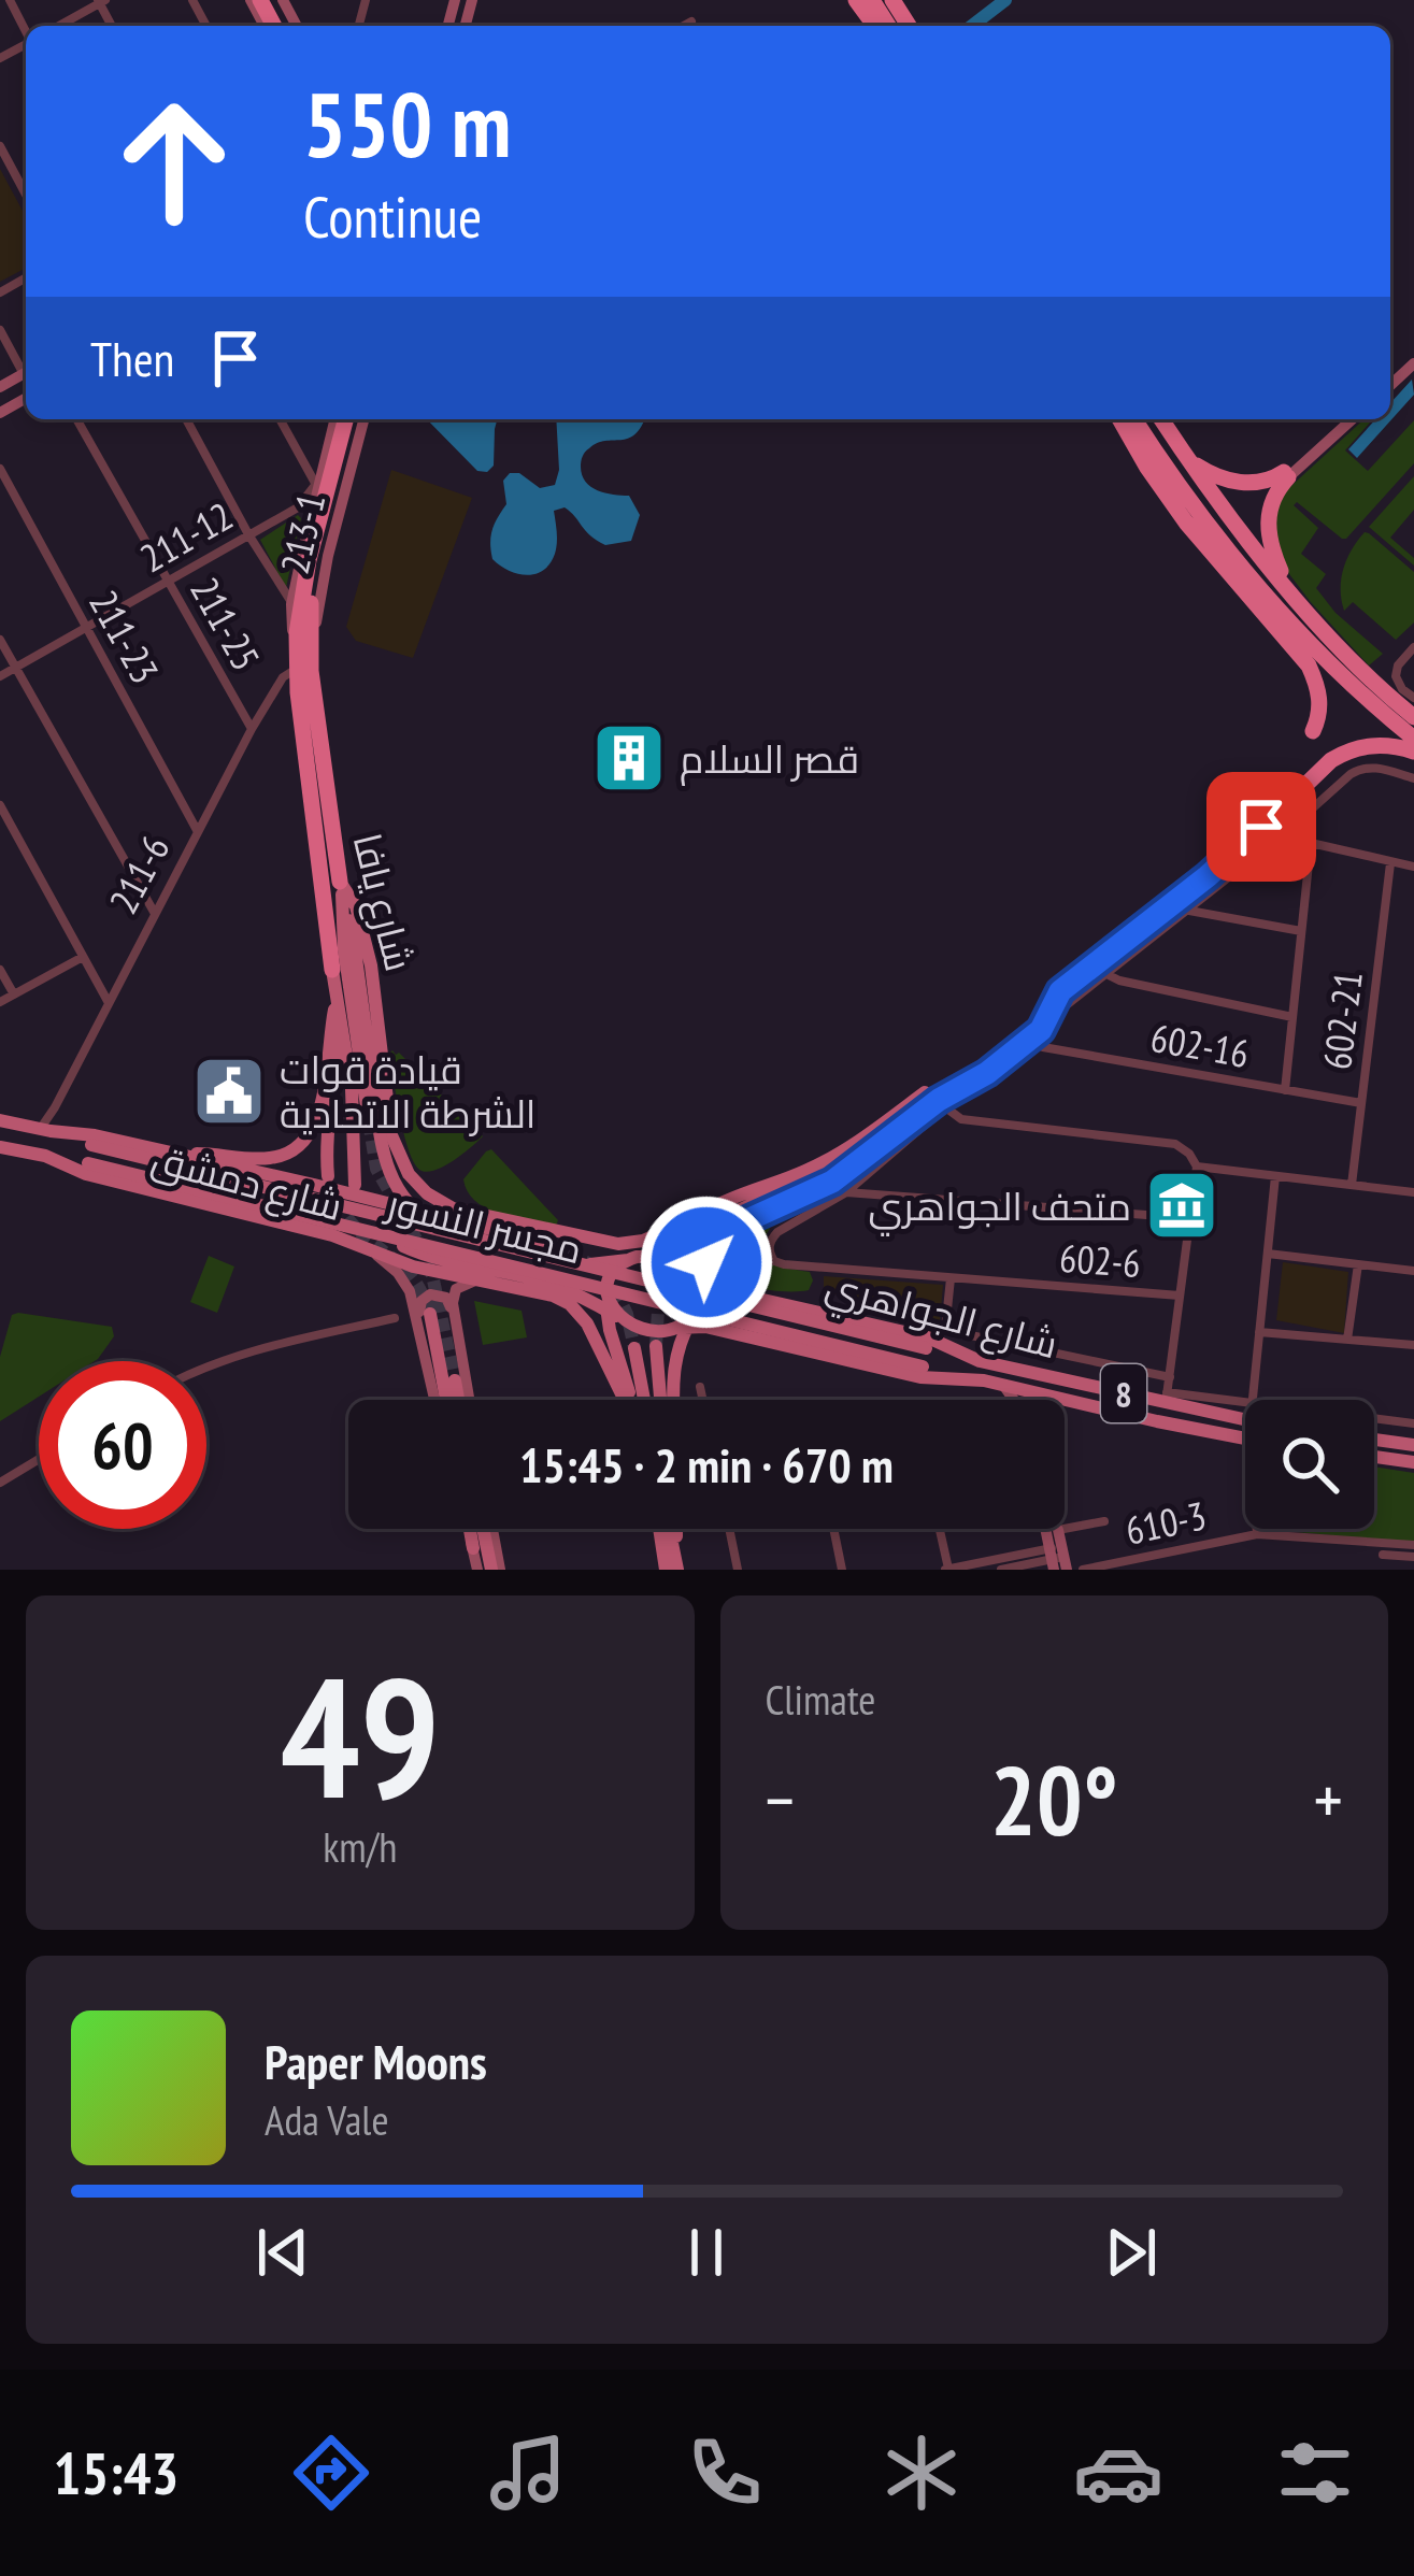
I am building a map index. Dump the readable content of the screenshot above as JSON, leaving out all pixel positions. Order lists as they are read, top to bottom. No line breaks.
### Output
{"streets":{"highway":["شارع يافا"],"main road":["شارع دمشق","مجسر النسور","شارع الجواهري","8"],"street":["211-12","211-25","211-23","211-6","602-21","602-16","602-6","610-3"]},"crossings":[["211-12","211-25"],["211-12","211-23"],["211-25","211-6"],["211-23","211-6"],["211-6","شارع يافا"],["211-6","شارع دمشق"],["211-6","مجسر النسور"],["602-21","602-16"],["شارع دمشق","مجسر النسور"],["مجسر النسور","شارع الجواهري"]],"places":{"building":["قصر السلام"],"public building":["قيادة قوات الشرطة الاتحادية"],"museum":["متحف الجواهري"]},"page":{"turn":["550 m","Continue"],"then":"Then","limit":"60","trip":"15:45 · 2 min · 670 m","tile":[["49","km/h"],"Climate"],"heat":["−","20°","+"],"song":["Paper Moons","Ada Vale"],"tabs":"15:43"}}
